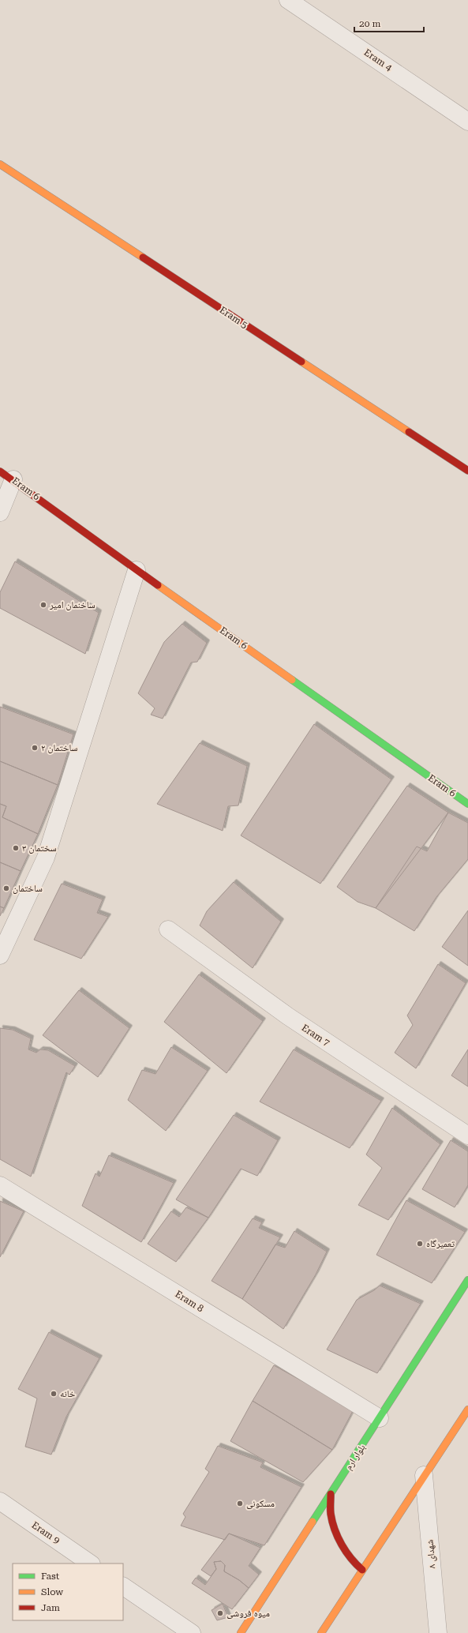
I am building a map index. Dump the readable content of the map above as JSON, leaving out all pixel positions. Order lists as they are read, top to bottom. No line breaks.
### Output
{"streets":{"street":["Eram 4","Eram 5","Eram 6","Eram 7","Eram 8","بلوار ارم","Eram 9","شهدای ۸"]},"crossings":[["Eram 8","بلوار ارم"]],"places":["ساخنمان امیر","ساختمان ۲","سختمان ۳","ساختمان","تعمیرگاه","خانه","مسکونی","میوه فروشی"],"legend":["Fast","Slow","Jam"],"scale_bar":"20 m"}
